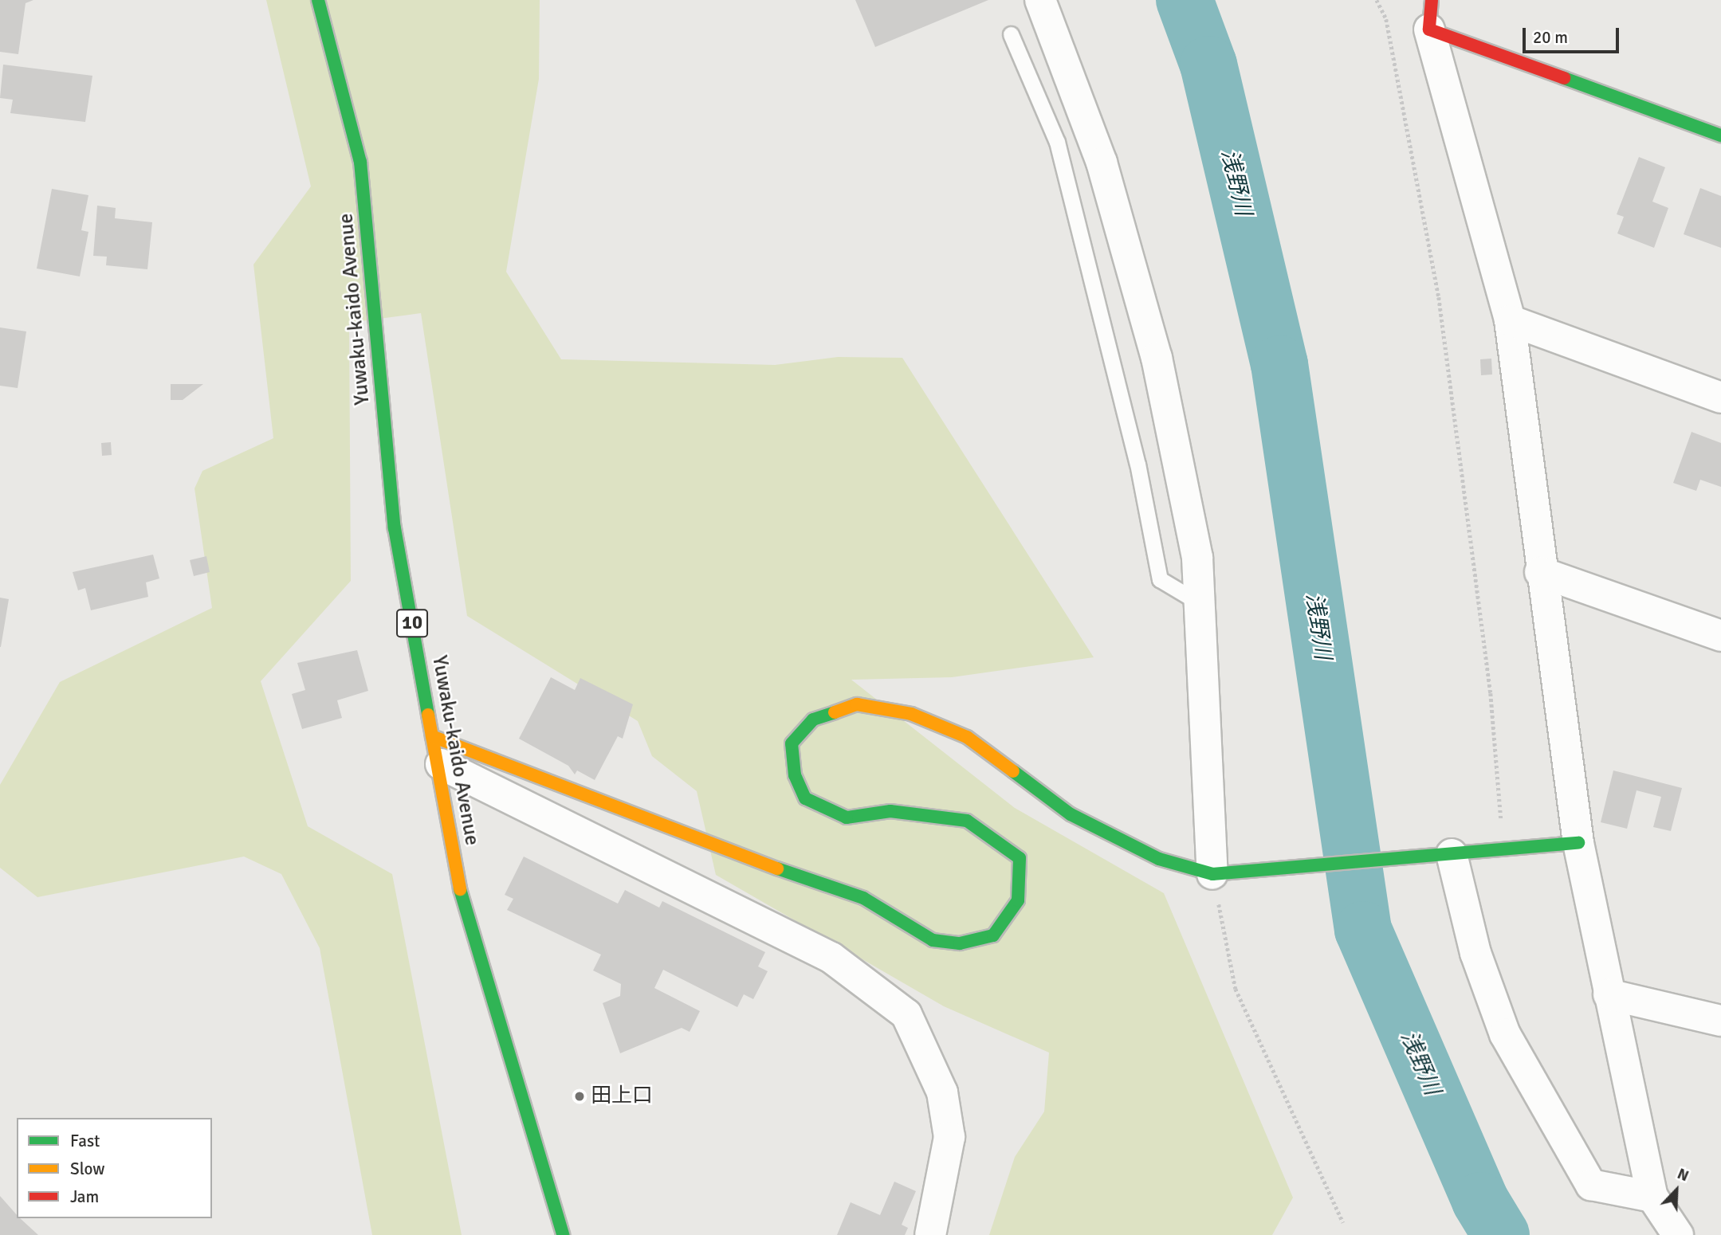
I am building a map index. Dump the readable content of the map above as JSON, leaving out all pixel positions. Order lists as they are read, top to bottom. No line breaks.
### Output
{"streets":{"street":["Yuwaku-kaido Avenue","10"]},"water":["浅野川"],"places":["田上口"],"legend":["Fast","Slow","Jam"],"scale_bar":"20 m","north":"top right"}
